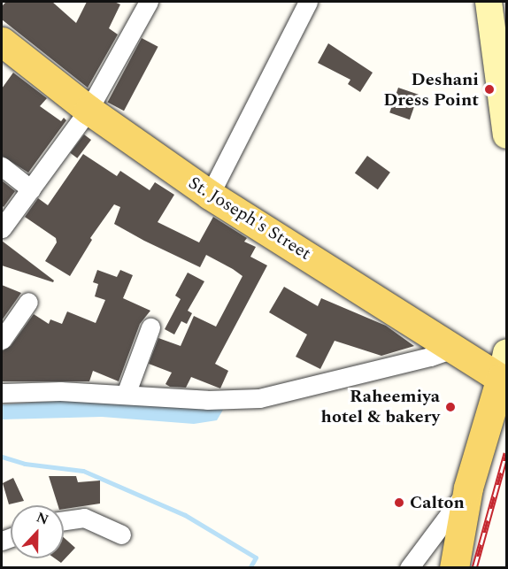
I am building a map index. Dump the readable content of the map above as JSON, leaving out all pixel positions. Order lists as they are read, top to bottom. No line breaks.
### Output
{"streets":{"main road":["St. Joseph's Street"]},"places":["Deshani Dress Point","Raheemiya hotel & bakery","Calton"],"north":"top"}
